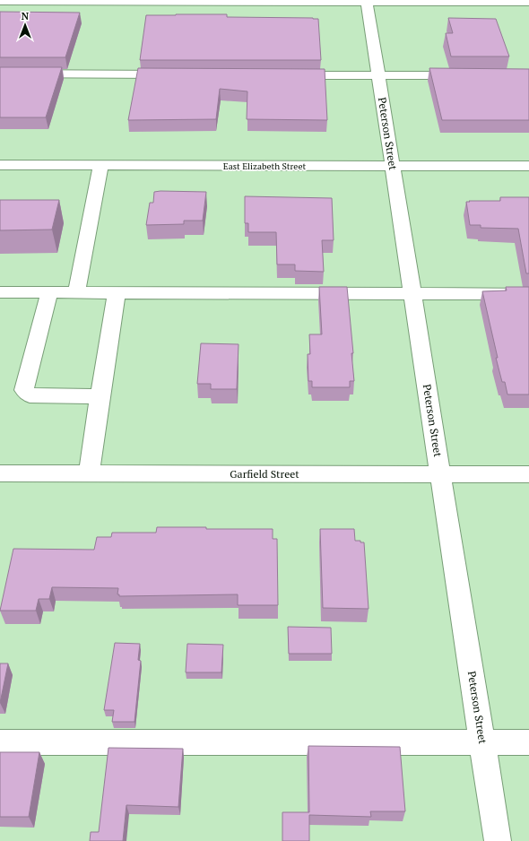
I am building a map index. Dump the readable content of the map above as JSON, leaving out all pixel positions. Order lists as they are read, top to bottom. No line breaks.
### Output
{"streets":{"street":["Peterson Street","East Elizabeth Street","Garfield Street"]},"crossings":[["Peterson Street","East Elizabeth Street"],["Peterson Street","Garfield Street"]],"north":"top"}
